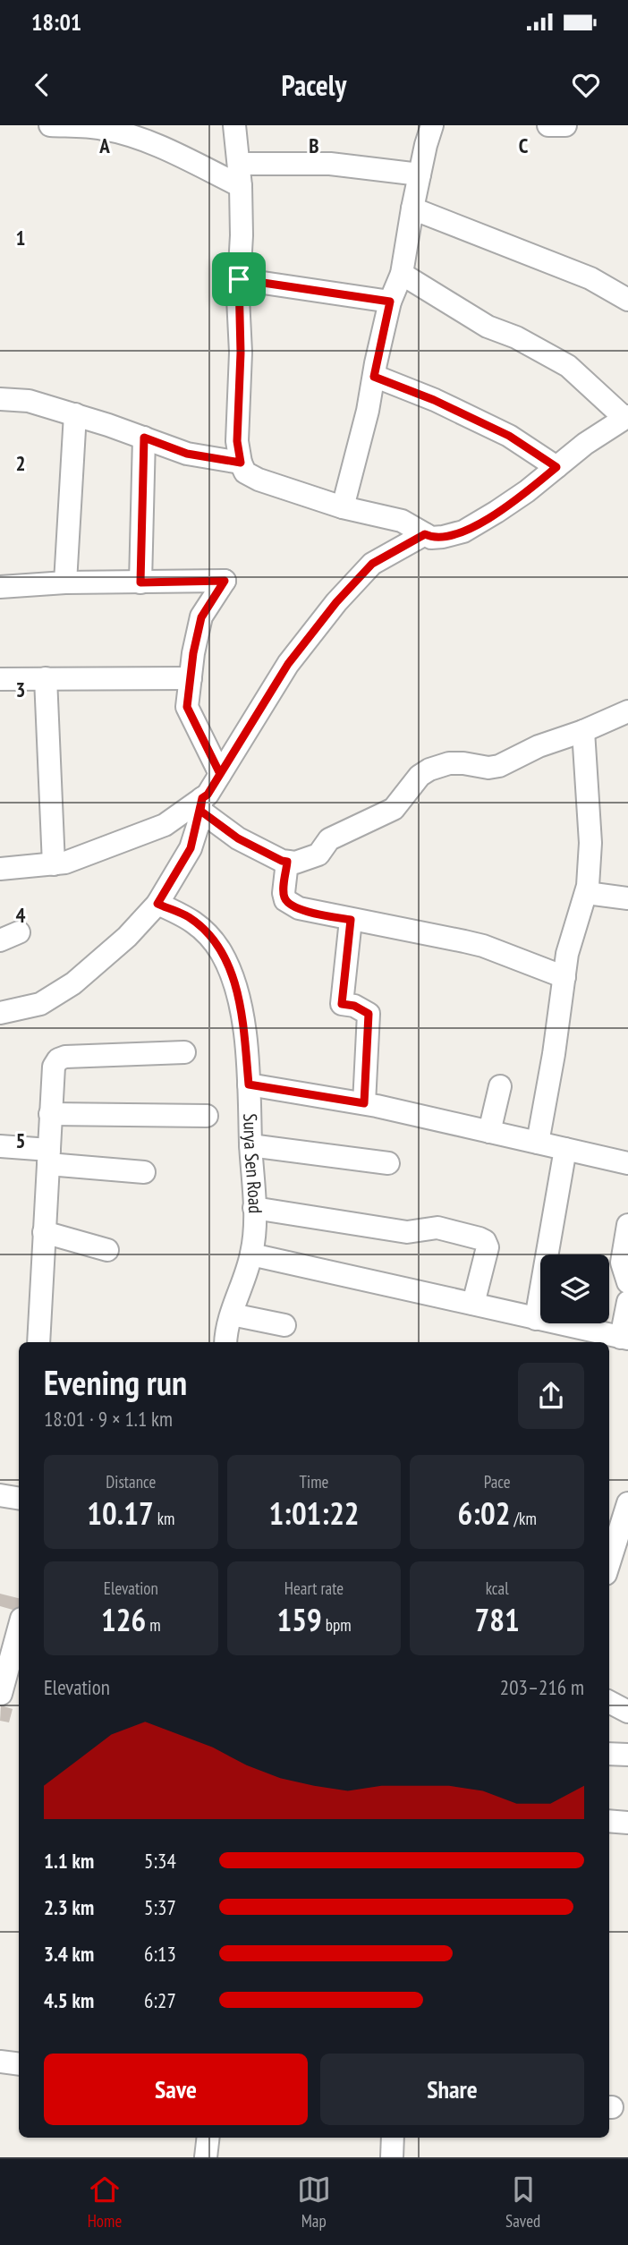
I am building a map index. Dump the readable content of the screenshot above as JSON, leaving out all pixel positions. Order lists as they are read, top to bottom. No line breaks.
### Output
{"streets":{"street":["Surya Sen Road"]},"page":{"status":"18:01","header":"Pacely","heading":["Evening run","18:01 · 9 × 1.1 km"],"stats":[["Distance","10.17 km"],["Time","1:01:22"],["Pace","6:02 /km"],["Elevation","126 m"],["Heart rate","159 bpm"],["kcal","781"]],"chart":["Elevation","203–216 m"],"list":[{"name":"1.1 km","note":"5:34"},{"name":"2.3 km","note":"5:37"},{"name":"3.4 km","note":"6:13"},{"name":"4.5 km","note":"6:27"}],"buttons":["Save","Share"],"tabs":["Home","Map","Saved"]},"grid":{"columns":["A","B","C"],"rows":["1","2","3","4","5"]}}
